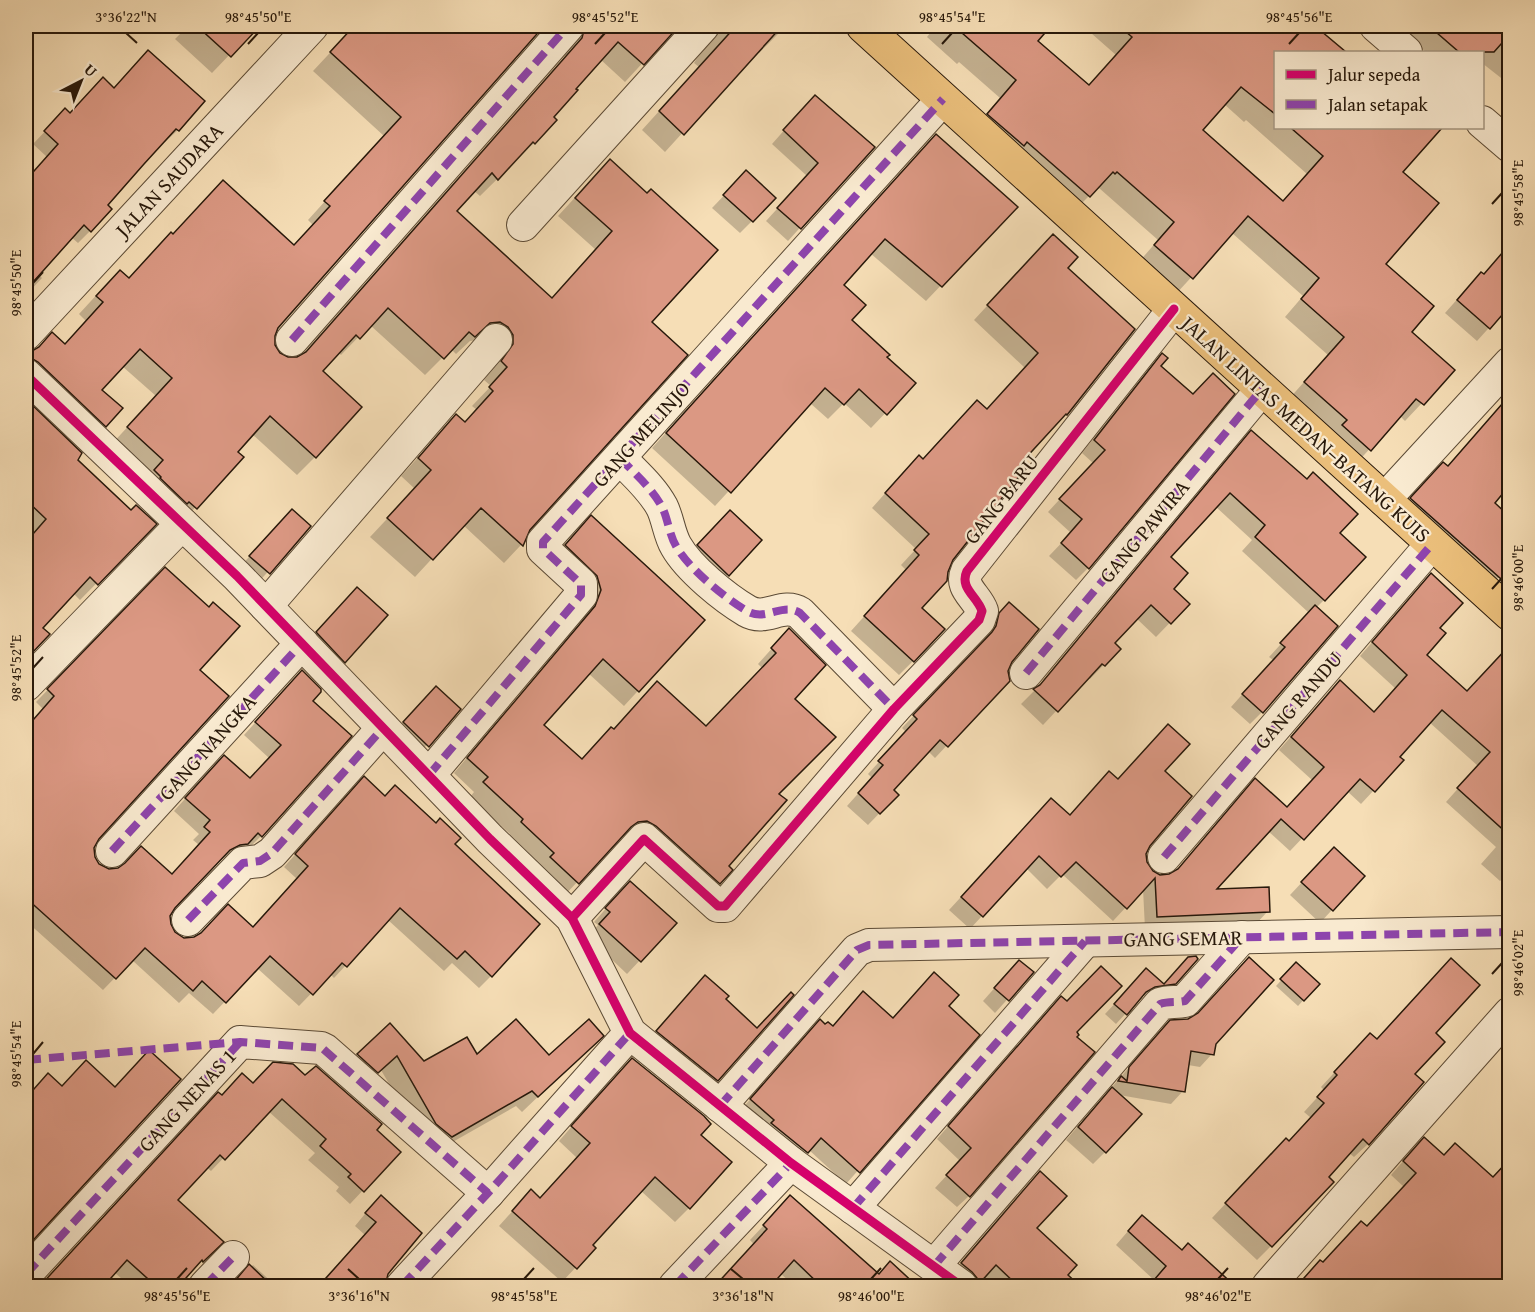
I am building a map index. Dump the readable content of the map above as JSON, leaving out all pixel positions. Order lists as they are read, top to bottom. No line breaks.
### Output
{"streets":{"highway":["JALAN LINTAS MEDAN–BATANG KUIS"],"street":["JALAN SAUDARA","GANG MELINJO","GANG BARU","GANG PAWIRA","GANG RANDU","GANG NANGKA","GANG SEMAR","GANG NENAS 1"]},"crossings":[["JALAN LINTAS MEDAN–BATANG KUIS","GANG MELINJO"],["JALAN LINTAS MEDAN–BATANG KUIS","GANG BARU"],["JALAN LINTAS MEDAN–BATANG KUIS","GANG PAWIRA"],["JALAN LINTAS MEDAN–BATANG KUIS","GANG RANDU"]],"legend":["Jalur sepeda","Jalan setapak"],"north":"top right","coordinates":["3°36'22\"N","98°45'50\"E","98°45'52\"E","98°45'54\"E","98°45'56\"E","98°45'58\"E","98°46'00\"E","98°46'02\"E","3°36'16\"N","3°36'18\"N"]}
